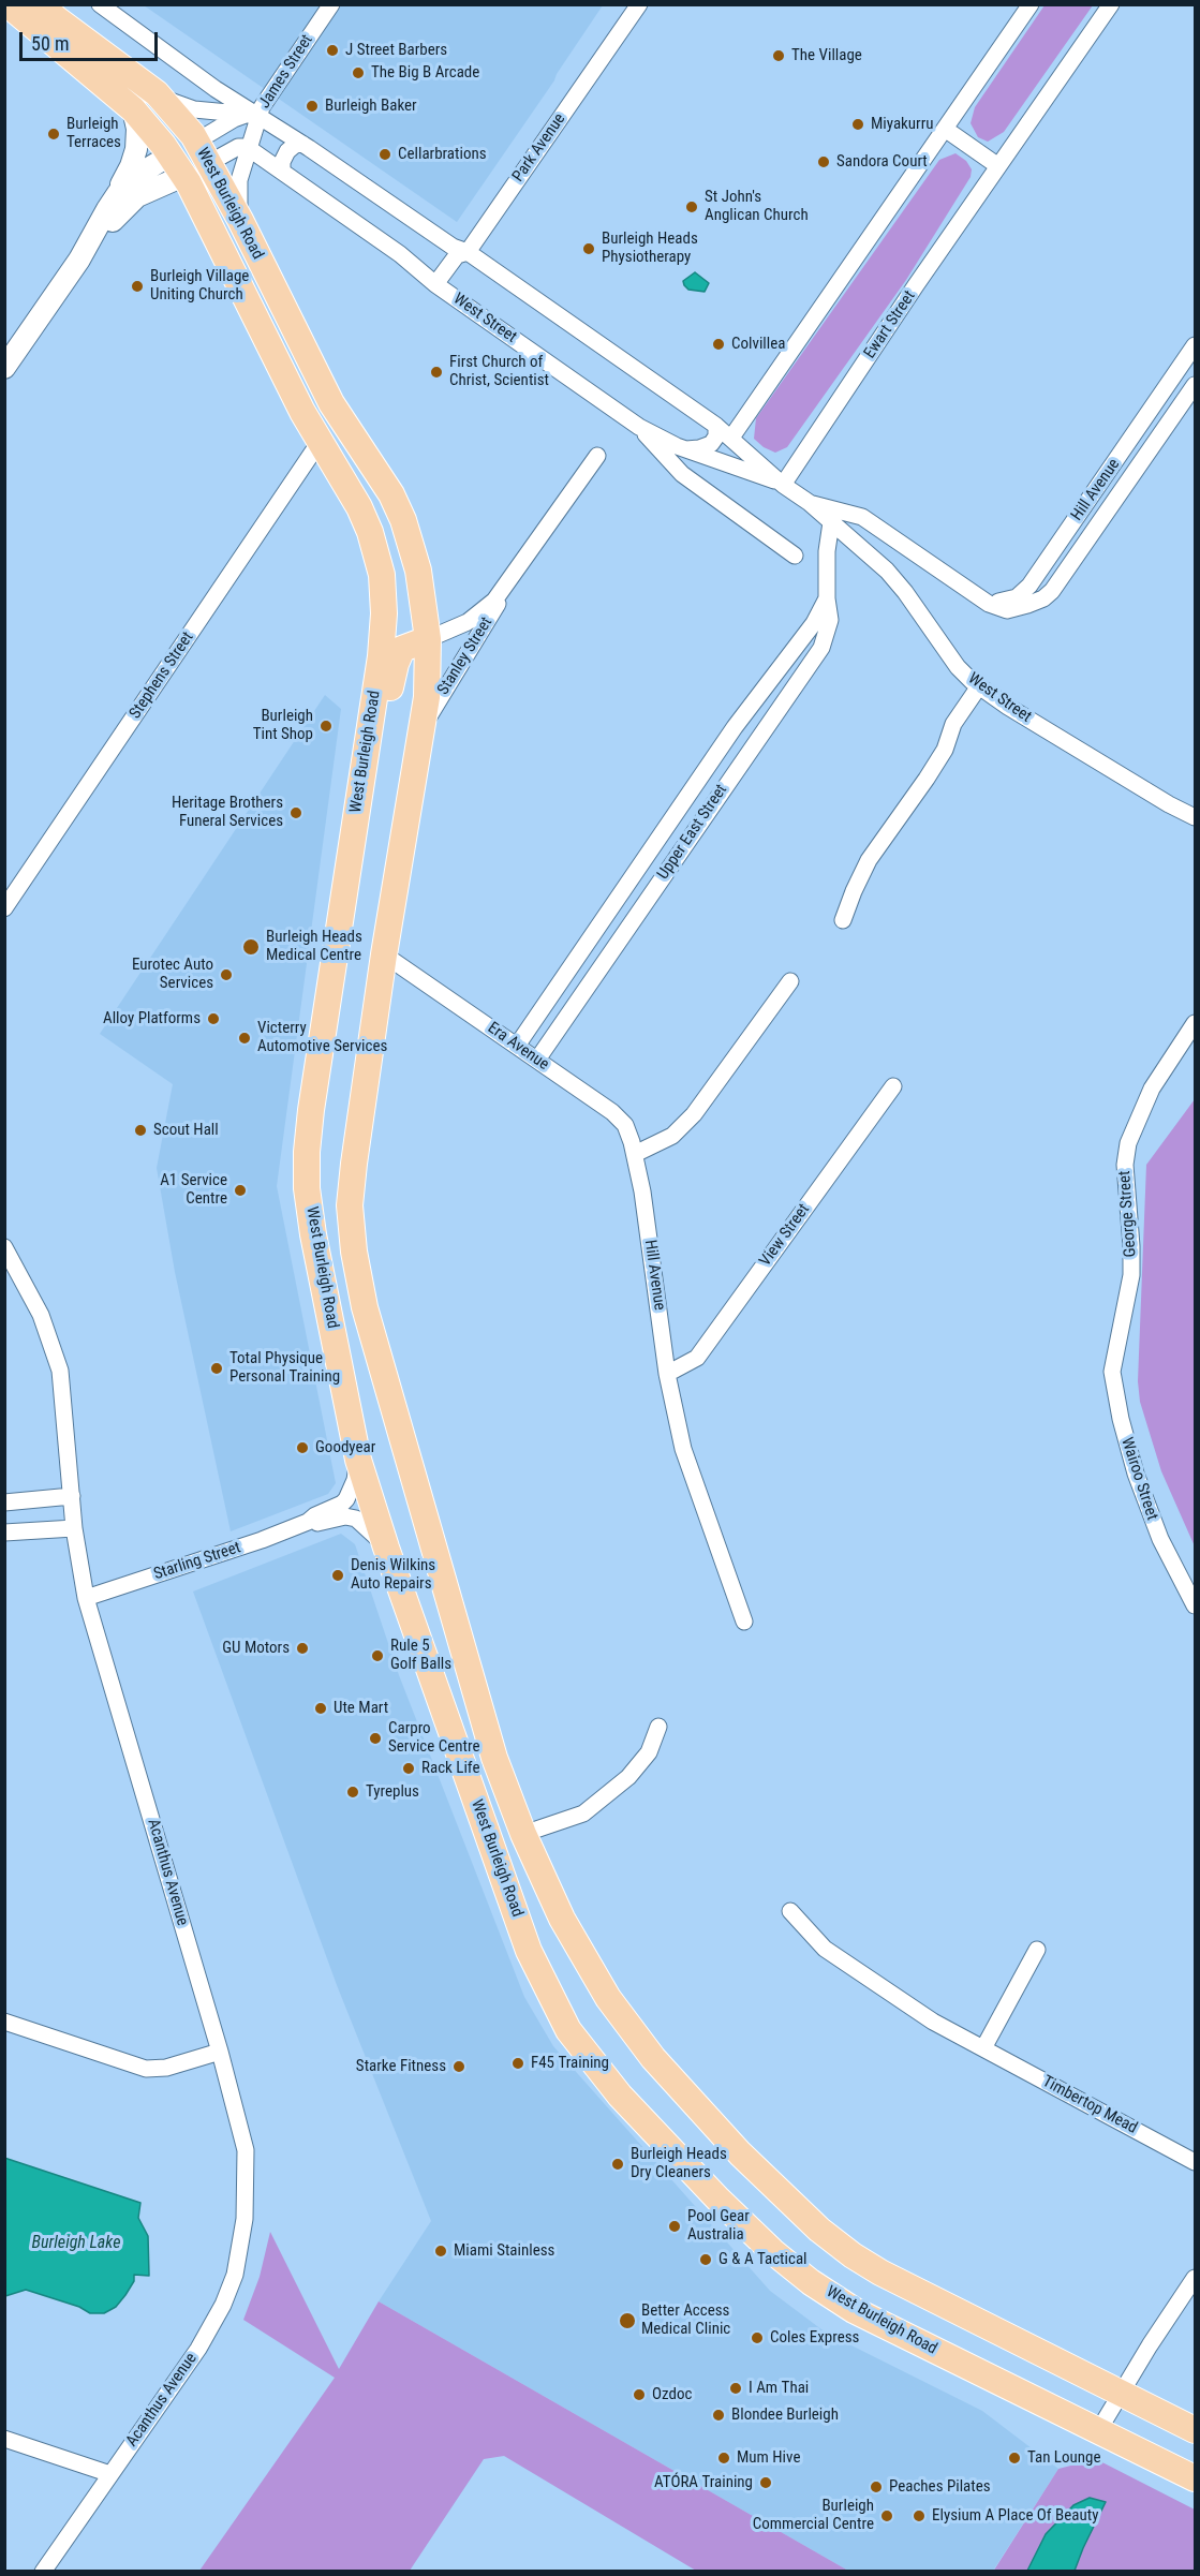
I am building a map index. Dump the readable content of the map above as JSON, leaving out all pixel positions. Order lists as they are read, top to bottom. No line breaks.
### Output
{"streets":{"main road":["West Burleigh Road"],"street":["James Street","Park Avenue","West Street","Ewart Street","Hill Avenue","Stanley Street","Stephens Street","Upper East Street","Era Avenue","George Street","View Street","Wairoo Street","Starling Street","Acanthus Avenue","Timbertop Mead"]},"crossings":[["James Street","West Burleigh Road"],["James Street","West Street"],["Park Avenue","West Street"],["West Burleigh Road","West Street"],["West Burleigh Road","Stanley Street"],["West Burleigh Road","Stephens Street"],["West Burleigh Road","Era Avenue"],["West Burleigh Road","Starling Street"],["West Street","Ewart Street"],["West Street","Hill Avenue"],["West Street","Upper East Street"],["Hill Avenue","Era Avenue"],["Hill Avenue","View Street"],["Upper East Street","Era Avenue"],["George Street","Wairoo Street"],["Starling Street","Acanthus Avenue"]],"water":["Burleigh Lake"],"places":["J Street Barbers","The Village","The Big B Arcade","Burleigh Baker","Miyakurru","Burleigh Terraces","Cellarbrations","Sandora Court","St John's Anglican Church","Burleigh Heads Physiotherapy","Burleigh Village Uniting Church","Colvillea","First Church of Christ, Scientist","Burleigh Tint Shop","Heritage Brothers Funeral Services","Burleigh Heads Medical Centre","Eurotec Auto Services","Alloy Platforms","Victerry Automotive Services","Scout Hall","A1 Service Centre","Total Physique Personal Training","Goodyear","Denis Wilkins Auto Repairs","GU Motors","Rule 5 Golf Balls","Ute Mart","Carpro Service Centre","Rack Life","Tyreplus","F45 Training","Starke Fitness","Burleigh Heads Dry Cleaners","Pool Gear Australia","Miami Stainless","G & A Tactical","Better Access Medical Clinic","Coles Express","I Am Thai","Ozdoc","Blondee Burleigh","Mum Hive","Tan Lounge","ATÓRA Training","Peaches Pilates","Burleigh Commercial Centre","Elysium A Place Of Beauty"],"scale_bar":"50 m"}
